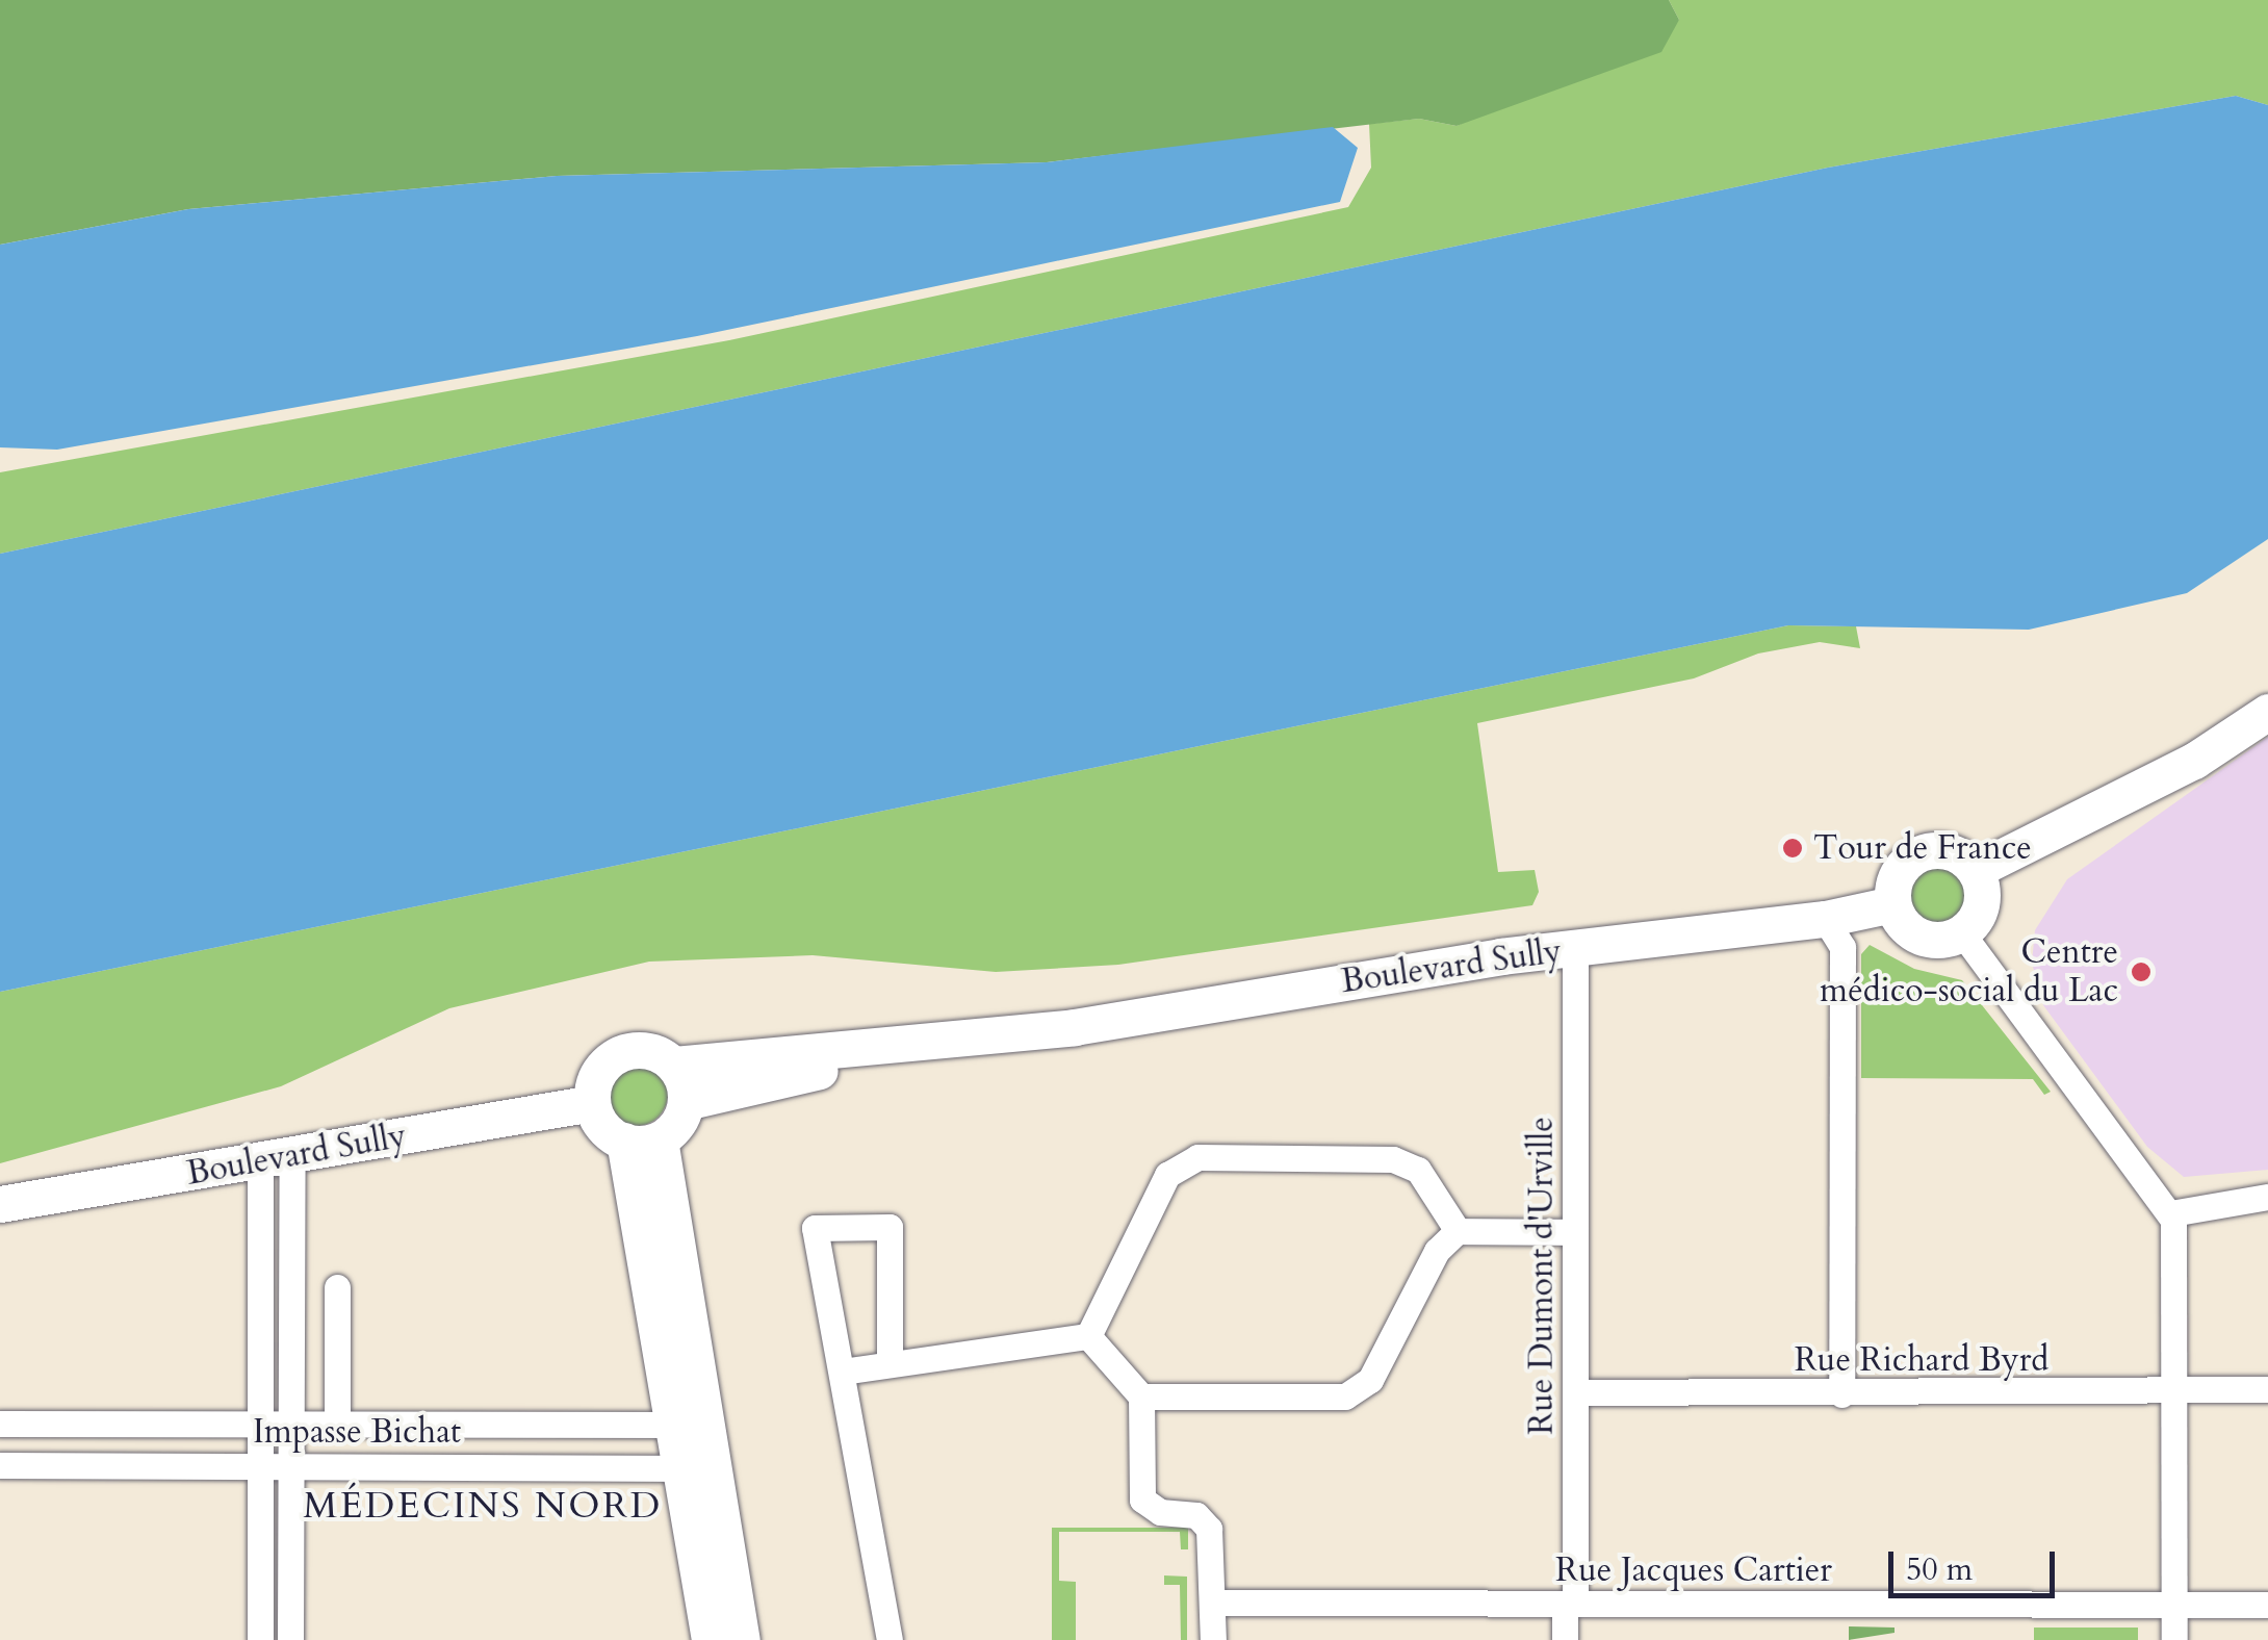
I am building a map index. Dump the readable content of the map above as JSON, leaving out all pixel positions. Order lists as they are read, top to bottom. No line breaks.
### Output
{"streets":{"main road":["Boulevard Sully"],"street":["Rue Dumont d'Urville","Rue Richard Byrd","Impasse Bichat","Rue Jacques Cartier"]},"crossings":[["Boulevard Sully","Rue Dumont d'Urville"],["Rue Dumont d'Urville","Rue Richard Byrd"],["Rue Dumont d'Urville","Rue Jacques Cartier"]],"districts":["MÉDECINS NORD"],"places":["Tour de France","Centre médico-social du Lac"],"scale_bar":"50 m"}
